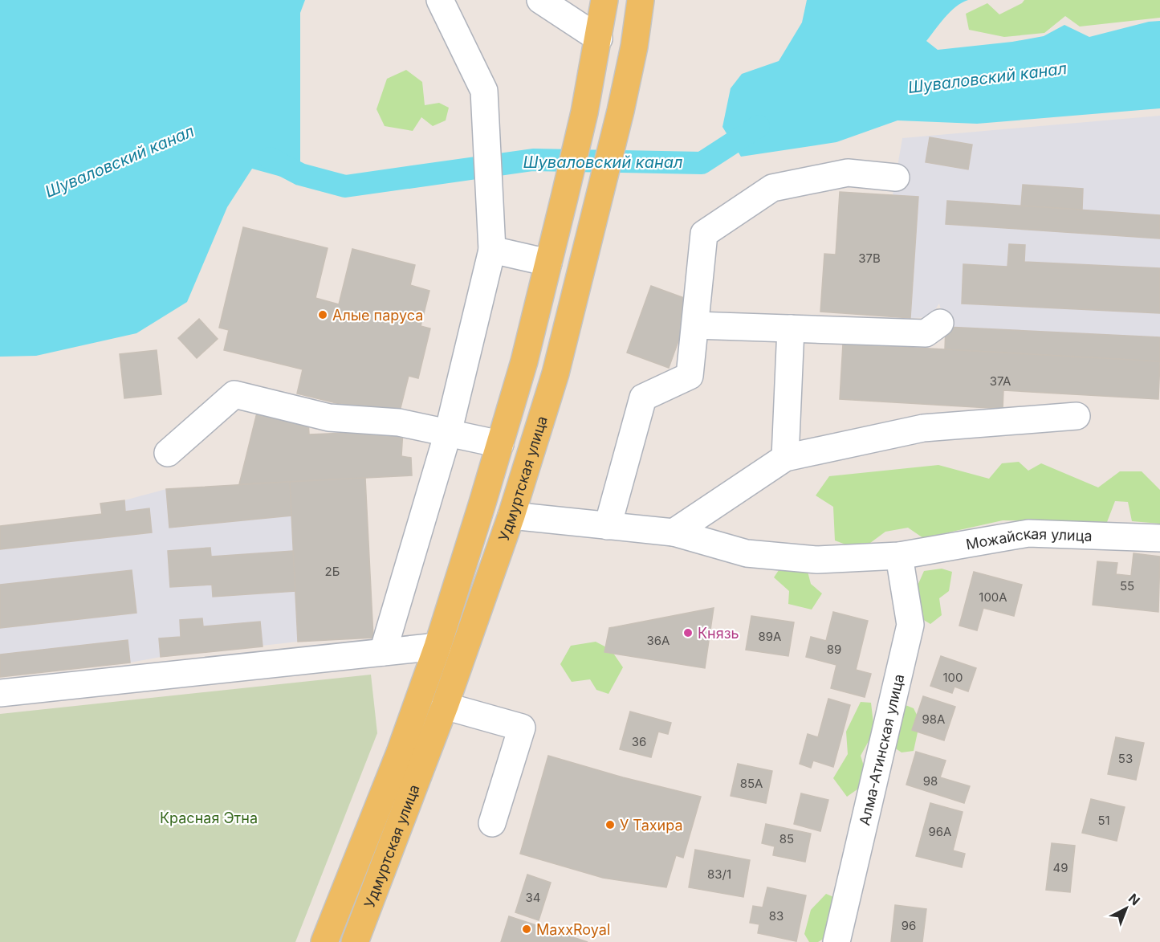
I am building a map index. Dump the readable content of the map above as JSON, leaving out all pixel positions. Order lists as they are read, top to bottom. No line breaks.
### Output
{"streets":{"main road":["Удмуртская улица"],"street":["Можайская улица","Алма-Атинская улица"]},"crossings":[["Удмуртская улица","Можайская улица"],["Можайская улица","Алма-Атинская улица"]],"water":["Шуваловский канал"],"parks":["Красная Этна"],"places":["Алые паруса","Князь","У Тахира","MaxxRoyal"],"house_numbers":["37В","37А","2Б","55","100А","89А","36А","89","100","98А","36","53","98","85А","51","96А","85","49","83/1","34","83","96"],"north":"top right"}
